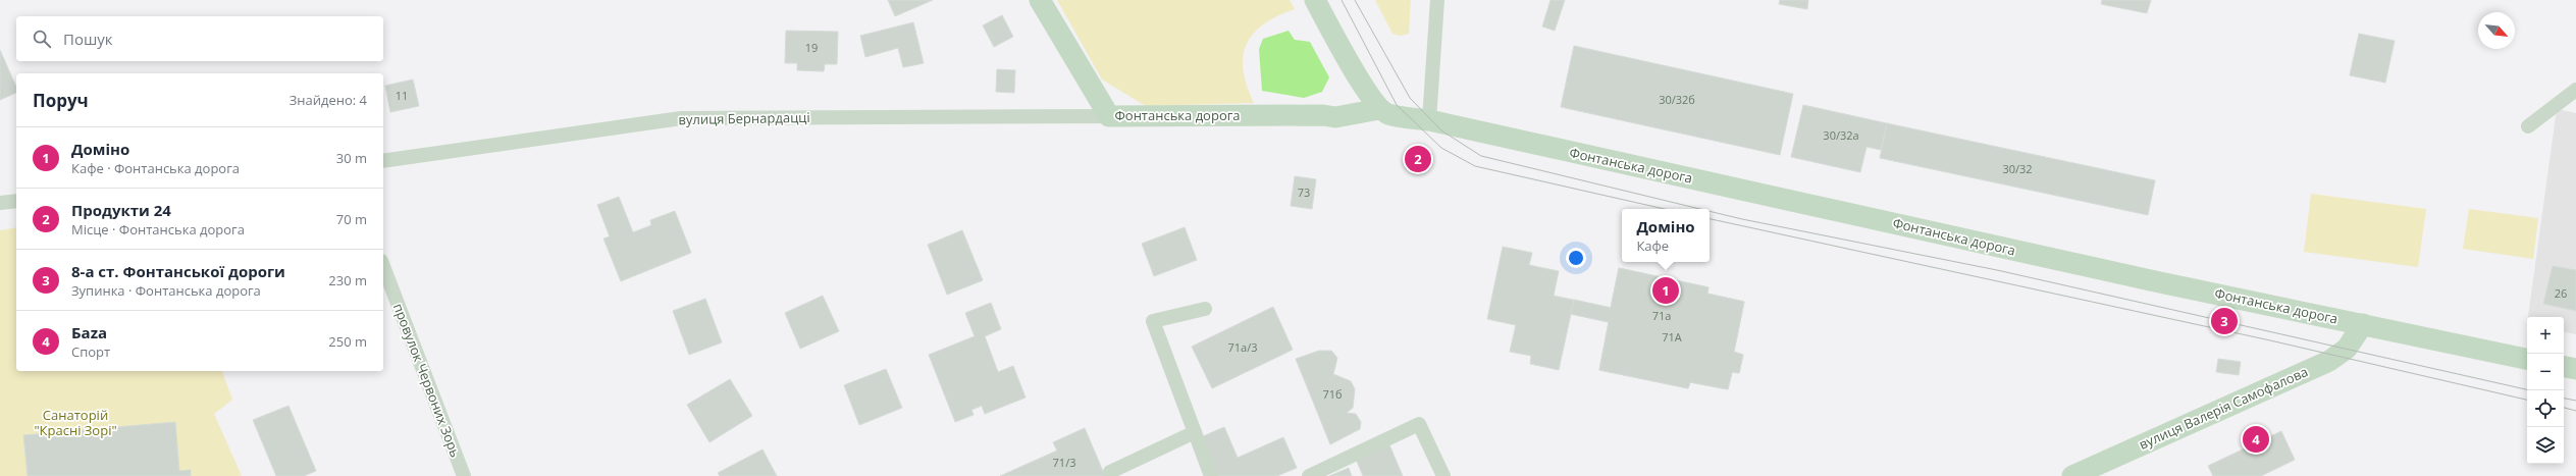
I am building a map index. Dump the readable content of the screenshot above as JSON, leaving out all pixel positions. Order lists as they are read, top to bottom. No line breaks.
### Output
{"streets":{"main road":["Фонтанська дорога","вулиця Валерія Самофалова"],"street":["вулиця Бернардацці","провулок Червоних Зорь"]},"crossings":[["Фонтанська дорога","вулиця Бернардацці"],["Фонтанська дорога","вулиця Валерія Самофалова"]],"parks":["Санаторій \"Красні Зорі\""],"house_numbers":["19","11","30/32б","30/32а","30/32","73","26","71а","71А","71а/3","71б","71/3"],"north":"bottom right","page":{"search":"Пошук","heading":["Поруч","Знайдено: 4"],"list":[{"mark":"1","name":"Доміно","note":"Кафе · Фонтанська дорога","value":"30 m"},{"mark":"2","name":"Продукти 24","note":"Місце · Фонтанська дорога","value":"70 m"},{"mark":"3","name":"8-а ст. Фонтанської дороги","note":"Зупинка · Фонтанська дорога","value":"230 m"},{"mark":"4","name":"Баzа","note":"Спорт","value":"250 m"}],"pins":["2","1","3","4"],"popup":["Доміно","Кафе"],"map_buttons":["+","−"]}}
